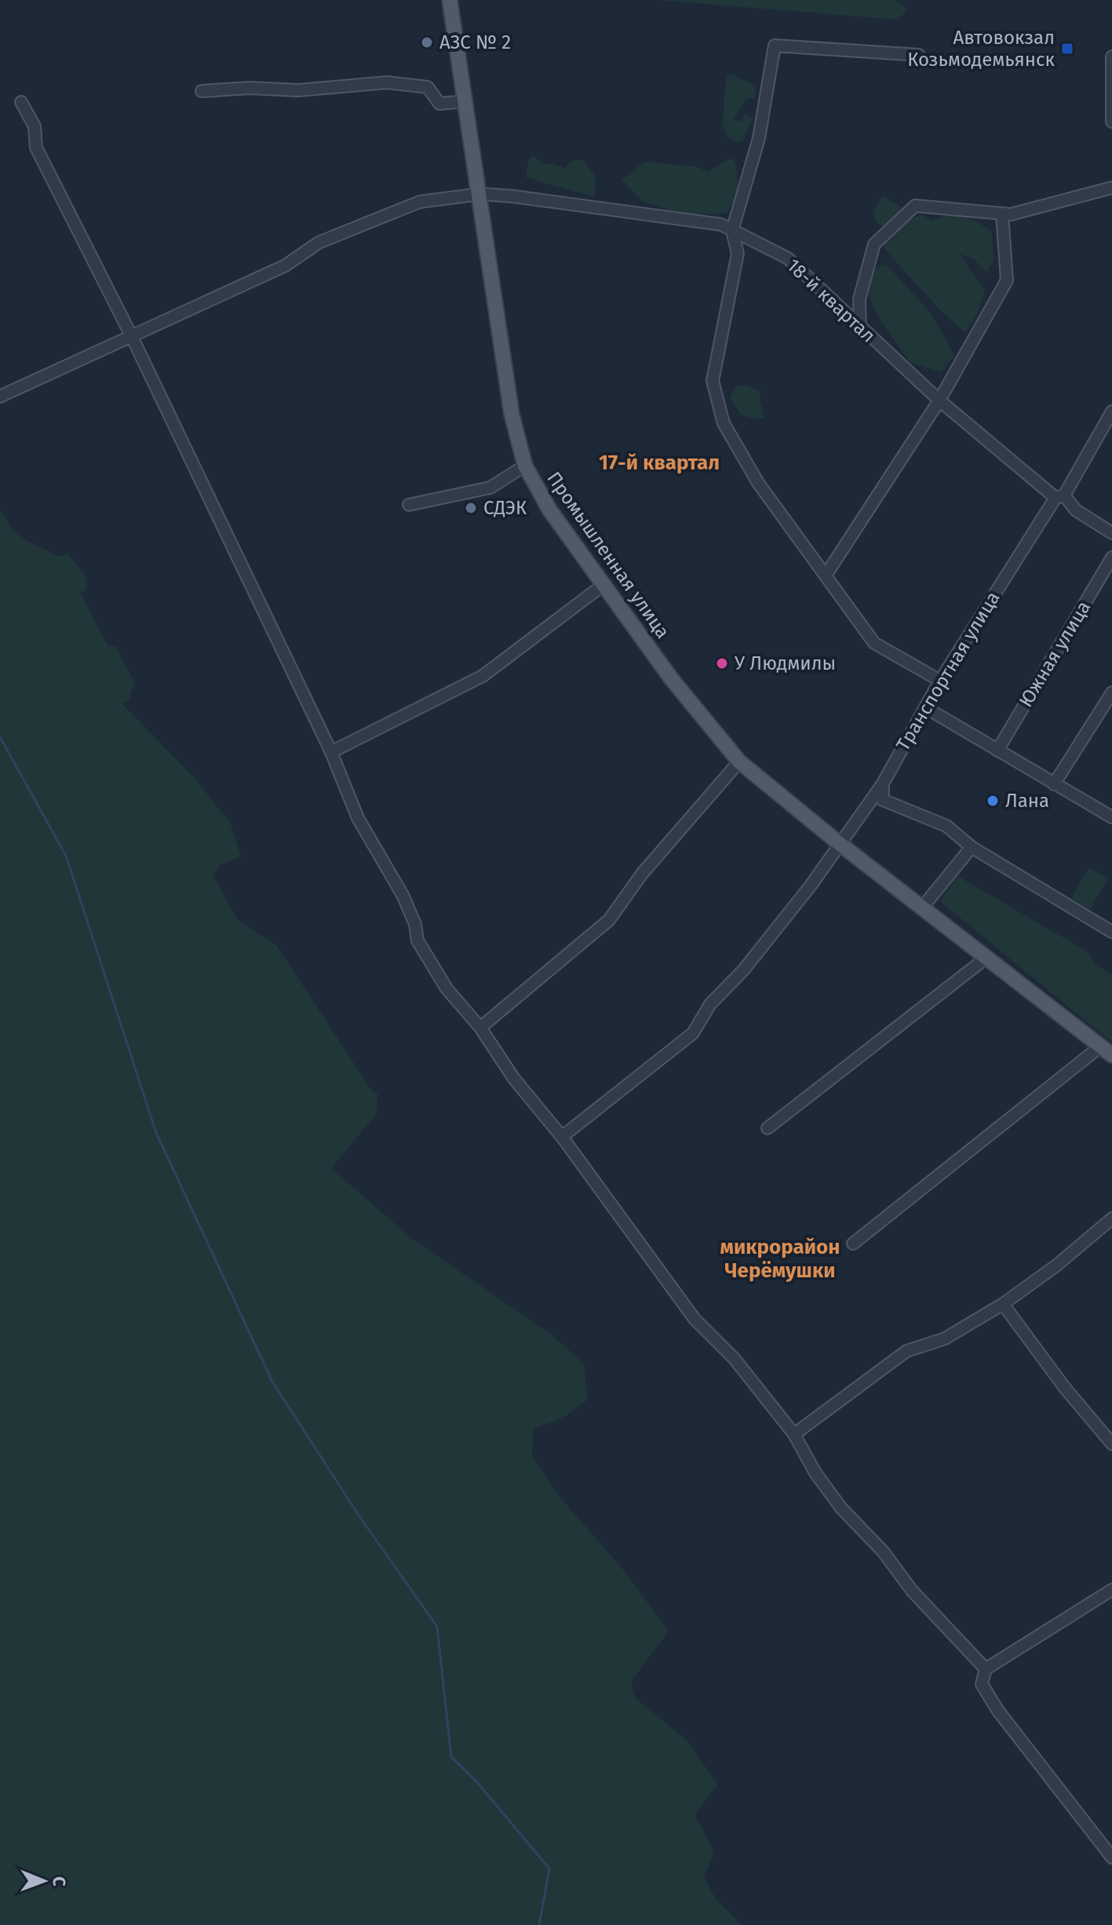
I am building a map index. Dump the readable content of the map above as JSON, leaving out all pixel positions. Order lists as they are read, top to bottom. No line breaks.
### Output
{"streets":{"main road":["Промышленная улица"],"street":["18-й квартал","Южная улица","Транспортная улица"]},"crossings":[["18-й квартал","Промышленная улица"],["18-й квартал","Транспортная улица"],["Промышленная улица","Транспортная улица"]],"districts":["17-й квартал","микрорайон Черёмушки"],"places":{"other":["АЗС № 2","СДЭК","У Людмилы","Лана"],"transit":["Автовокзал Козьмодемьянск"]},"north":"right"}
